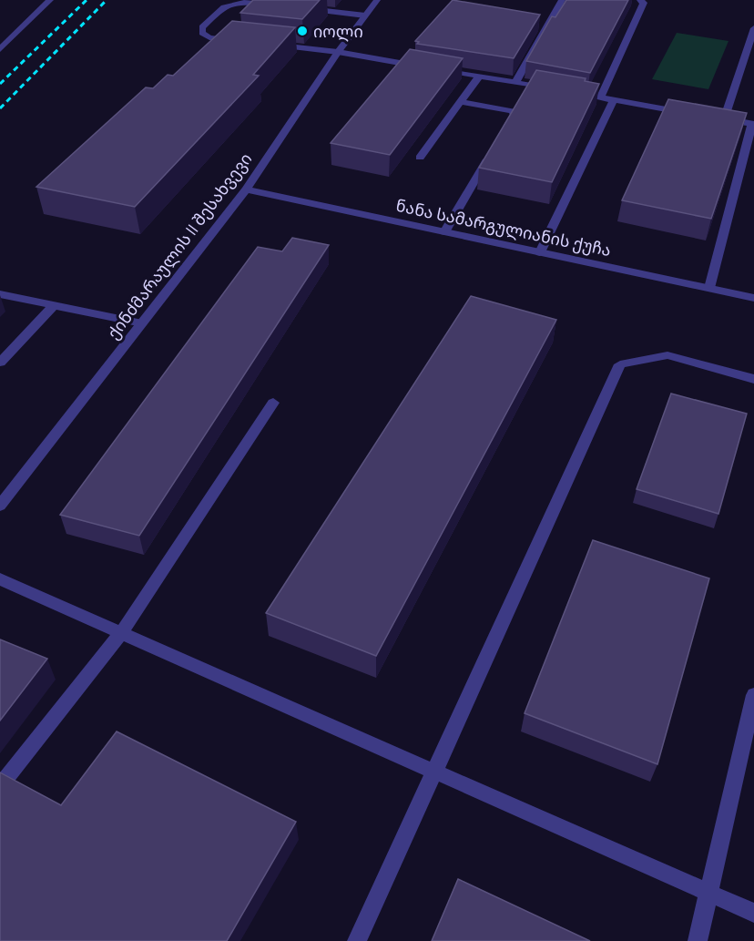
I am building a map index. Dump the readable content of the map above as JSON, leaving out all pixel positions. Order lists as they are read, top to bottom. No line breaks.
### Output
{"streets":{"street":["ნანა სამარგულიანის ქუჩა","ქინძმარაულის II შესახვევი"]},"crossings":[["ნანა სამარგულიანის ქუჩა","ქინძმარაულის II შესახვევი"]],"places":["იოლი"]}
